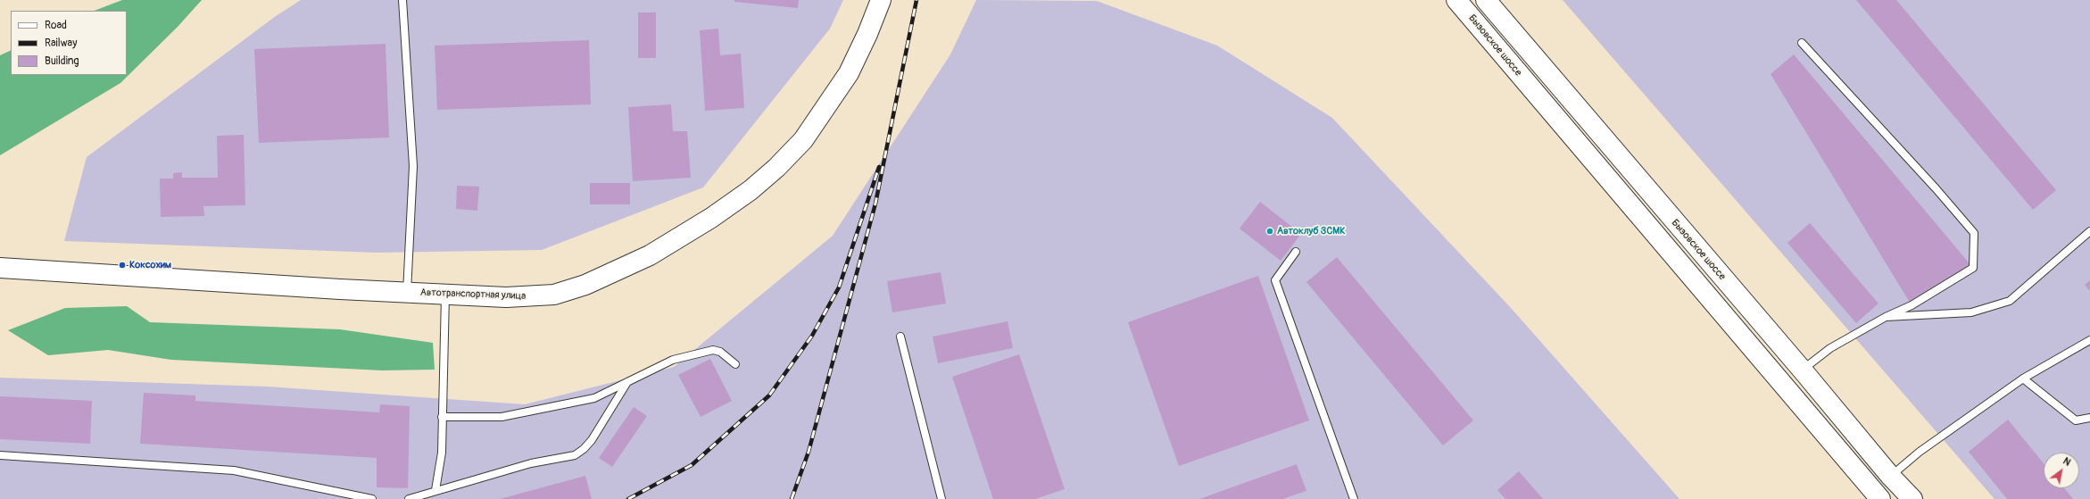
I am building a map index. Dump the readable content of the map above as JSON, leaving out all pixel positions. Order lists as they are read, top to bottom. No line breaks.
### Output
{"streets":{"main road":["Бызовское шоссе","Автотранспортная улица"]},"places":["Автоклуб ЗСМК","Коксохим"],"legend":["Road","Railway","Building"],"north":"top right"}
